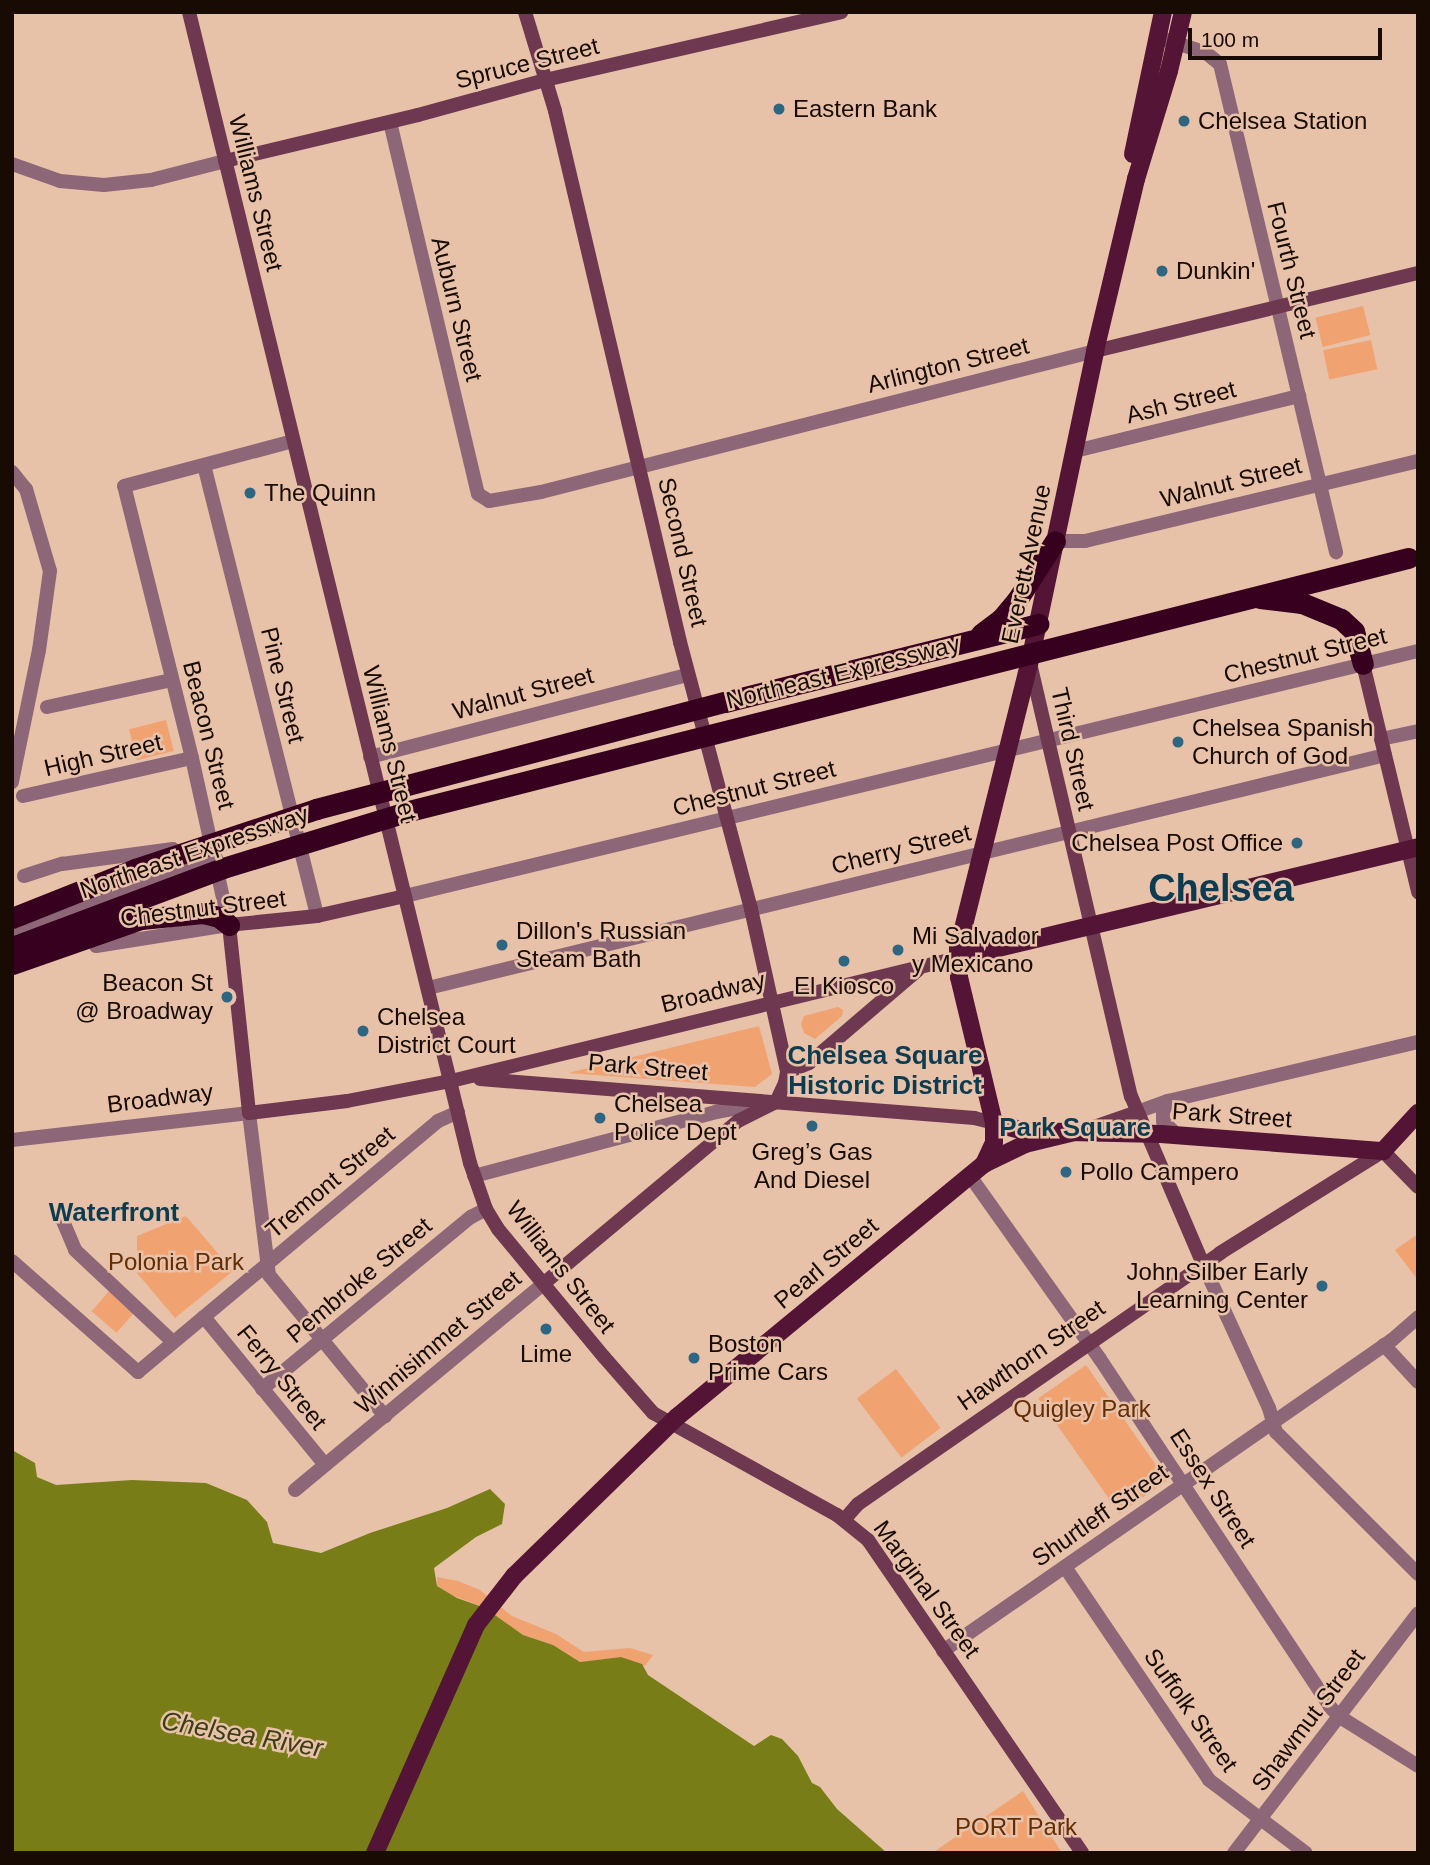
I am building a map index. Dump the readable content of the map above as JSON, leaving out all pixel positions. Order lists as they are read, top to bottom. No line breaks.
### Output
{"streets":{"highway":["Northeast Expressway"],"main road":["Spruce Street","Williams Street","Arlington Street","Second Street","Everett Avenue","Chestnut Street","Beacon Street","Third Street","Broadway","Park Street","Pearl Street","Winnisimmet Street","Hawthorn Street","Marginal Street"],"street":["Fourth Street","Auburn Street","Ash Street","Walnut Street","Pine Street","High Street","Cherry Street","Tremont Street","Pembroke Street","Ferry Street","Essex Street","Shurtleff Street","Suffolk Street","Shawmut Street"]},"crossings":[["Spruce Street","Williams Street"],["Spruce Street","Auburn Street"],["Spruce Street","Second Street"],["Williams Street","Walnut Street"],["Williams Street","Chestnut Street"],["Williams Street","Cherry Street"],["Williams Street","Broadway"],["Williams Street","Park Street"],["Williams Street","Tremont Street"],["Williams Street","Pearl Street"],["Williams Street","Pembroke Street"],["Williams Street","Winnisimmet Street"],["Williams Street","Marginal Street"],["Fourth Street","Arlington Street"],["Fourth Street","Ash Street"],["Fourth Street","Walnut Street"],["Fourth Street","Everett Avenue"],["Auburn Street","Arlington Street"],["Arlington Street","Second Street"],["Arlington Street","Everett Avenue"],["Ash Street","Everett Avenue"],["Walnut Street","Second Street"],["Walnut Street","Everett Avenue"],["Second Street","Chestnut Street"],["Second Street","Cherry Street"],["Second Street","Broadway"],["Everett Avenue","Chestnut Street"],["Everett Avenue","Third Street"],["Everett Avenue","Cherry Street"],["Everett Avenue","Broadway"],["Chestnut Street","Pine Street"],["Chestnut Street","Beacon Street"],["Chestnut Street","Third Street"],["Pine Street","Beacon Street"],["Beacon Street","High Street"],["Beacon Street","Broadway"],["Beacon Street","Tremont Street"],["Beacon Street","Pembroke Street"],["Beacon Street","Winnisimmet Street"],["Third Street","Cherry Street"],["Third Street","Broadway"],["Third Street","Park Street"],["Third Street","Pearl Street"],["Third Street","Hawthorn Street"],["Broadway","Park Street"],["Park Street","Pearl Street"],["Park Street","Winnisimmet Street"],["Park Street","Hawthorn Street"],["Tremont Street","Ferry Street"],["Pearl Street","Essex Street"],["Pearl Street","Marginal Street"],["Pembroke Street","Ferry Street"],["Winnisimmet Street","Ferry Street"],["Hawthorn Street","Essex Street"],["Hawthorn Street","Marginal Street"],["Essex Street","Shurtleff Street"],["Essex Street","Shawmut Street"],["Shurtleff Street","Marginal Street"],["Shurtleff Street","Suffolk Street"],["Suffolk Street","Shawmut Street"]],"districts":["Chelsea","Chelsea Square Historic District","Park Square","Waterfront"],"water":["Chelsea River"],"parks":["Polonia Park","Quigley Park","PORT Park"],"places":["Eastern Bank","Chelsea Station","Dunkin'","The Quinn","Chelsea Spanish Church of God","Chelsea Post Office","Dillon's Russian Steam Bath","Mi Salvador y Mexicano","El Kiosco","Beacon St @ Broadway","Chelsea District Court","Chelsea Police Dept","Greg’s Gas And Diesel","Pollo Campero","John Silber Early Learning Center","Lime","Boston Prime Cars"],"scale_bar":"100 m"}
